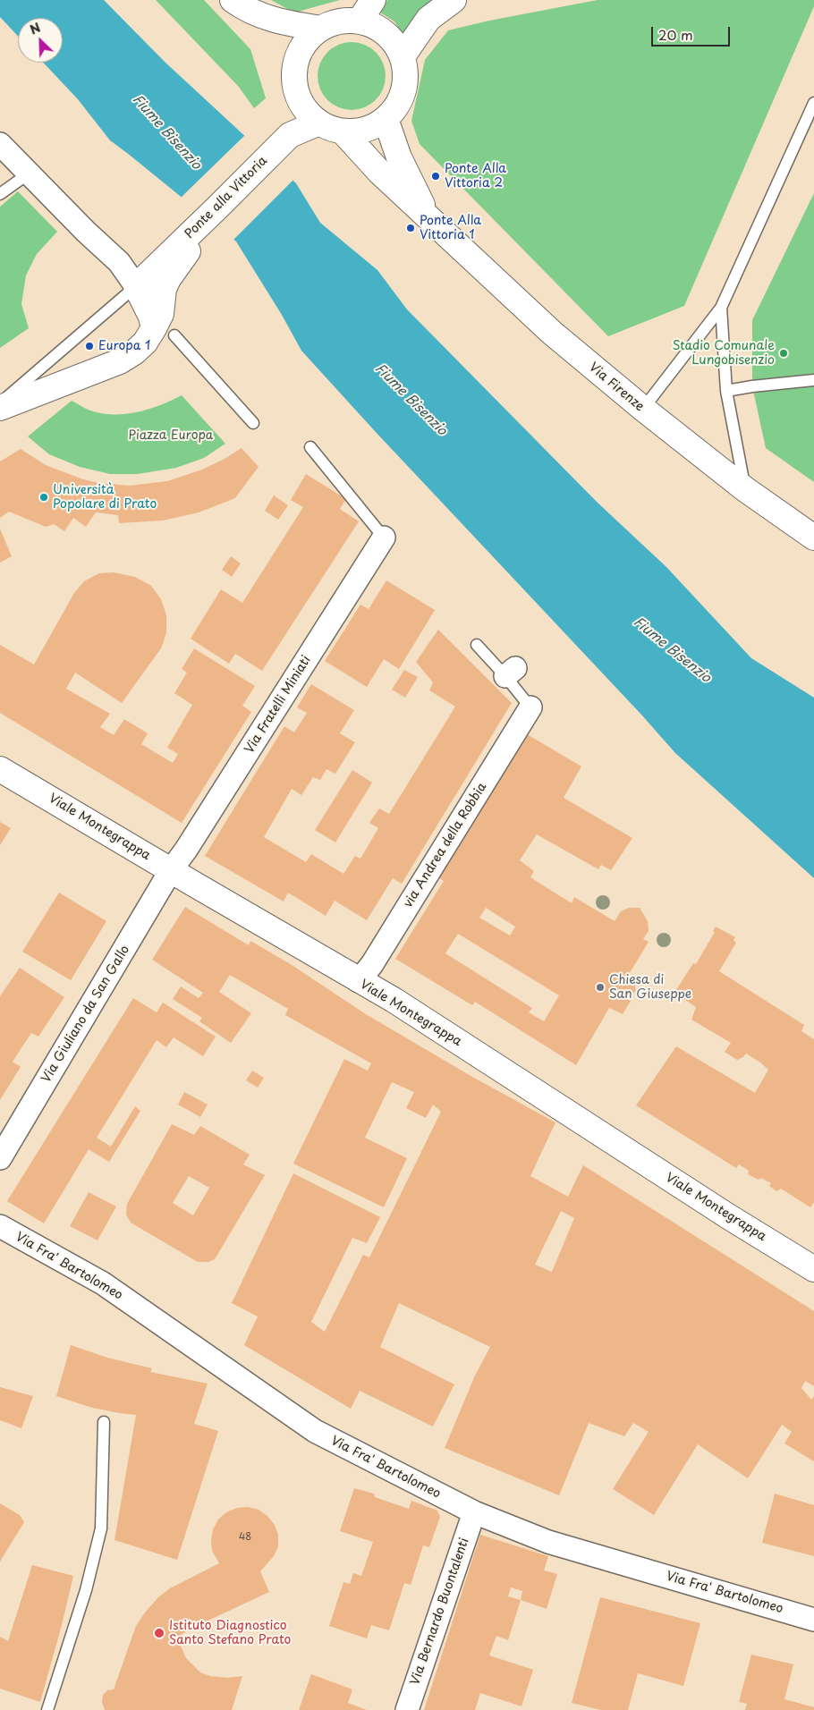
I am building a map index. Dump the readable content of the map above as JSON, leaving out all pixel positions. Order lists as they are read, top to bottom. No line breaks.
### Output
{"streets":{"street":["Ponte alla Vittoria","Via Firenze","Via Fratelli Miniati","Viale Montegrappa","via Andrea della Robbia","Via Giuliano da San Gallo","Via Fra' Bartolomeo","Via Bernardo Buontalenti"]},"crossings":[["Ponte alla Vittoria","Via Firenze"],["Via Fratelli Miniati","Viale Montegrappa"],["Via Fratelli Miniati","Via Giuliano da San Gallo"],["Viale Montegrappa","via Andrea della Robbia"],["Viale Montegrappa","Via Giuliano da San Gallo"],["Via Fra' Bartolomeo","Via Bernardo Buontalenti"]],"water":["Fiume Bisenzio"],"parks":["Piazza Europa"],"places":["Ponte Alla Vittoria 2","Ponte Alla Vittoria 1","Europa 1","Stadio Comunale Lungobisenzio","Università Popolare di Prato","Chiesa di San Giuseppe","Istituto Diagnostico Santo Stefano Prato"],"house_numbers":["48"],"scale_bar":"20 m","north":"top left"}
